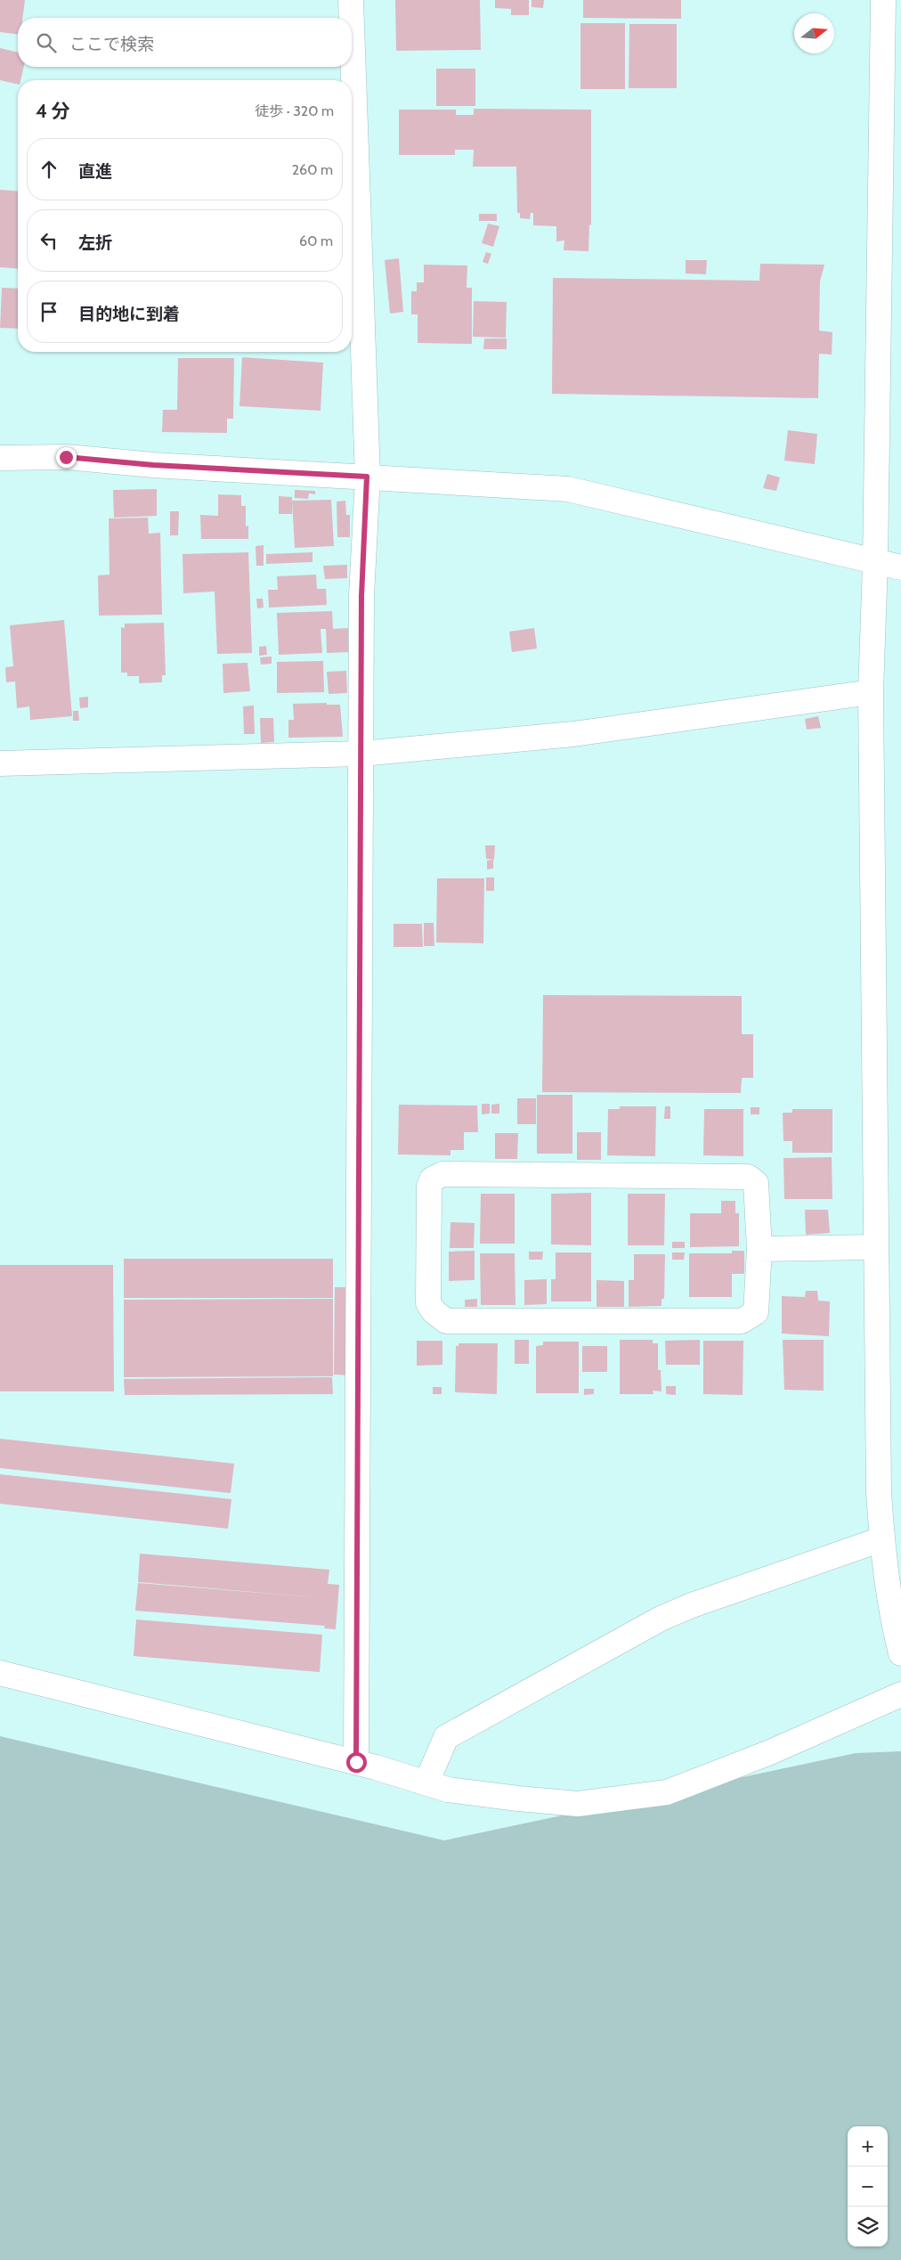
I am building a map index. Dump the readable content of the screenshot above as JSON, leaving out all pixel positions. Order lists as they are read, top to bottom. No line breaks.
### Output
{"north":"right","page":{"search":"ここで検索","heading":["4 分","徒歩 · 320 m"],"list":[["直進","260 m"],["左折","60 m"],"目的地に到着"],"map_buttons":["+","−"]}}
